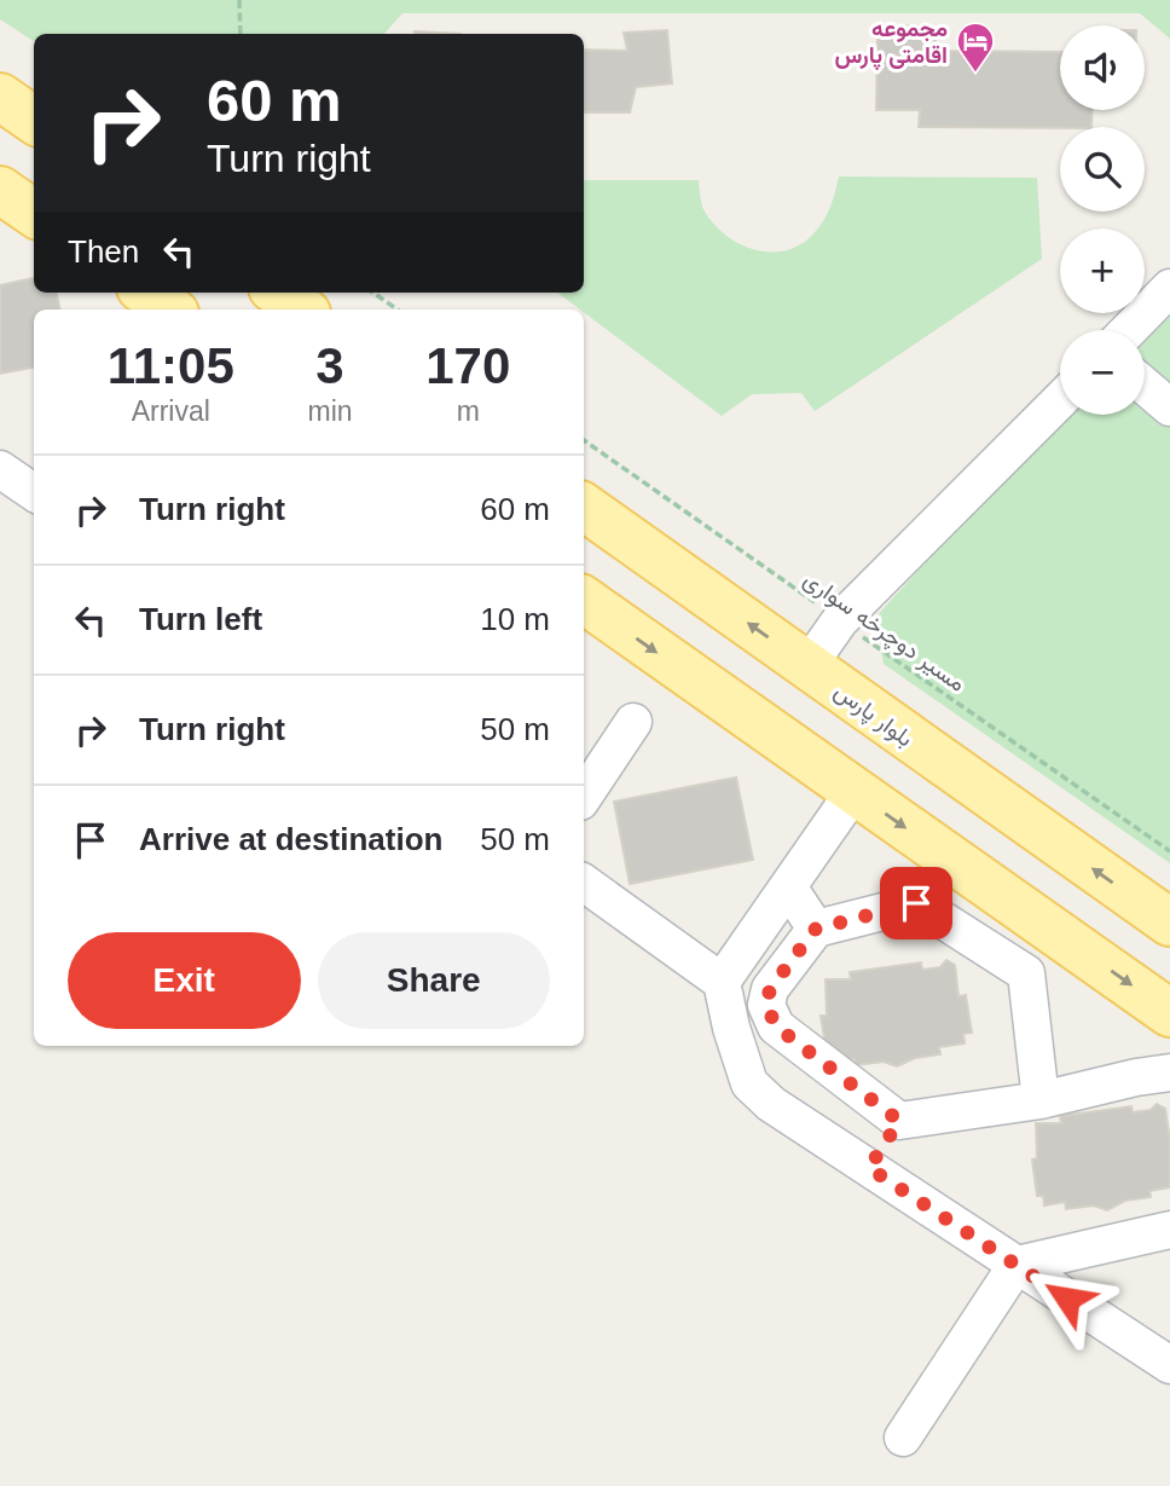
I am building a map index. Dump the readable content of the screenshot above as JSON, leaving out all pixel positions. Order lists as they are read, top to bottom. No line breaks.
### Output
{"streets":{"main road":["بلوار پارس"],"path":["مسیر دوچرخه سواری"]},"places":{"hotel":["مجموعه اقامتی پارس"]},"page":{"map_buttons":["+","−"],"turn":["60 m","Turn right"],"then":"Then","eta":["11:05","Arrival","3","min","170","m"],"list":[{"name":"Turn right","value":"60 m"},{"name":"Turn left","value":"10 m"},{"name":"Turn right","value":"50 m"},{"name":"Arrive at destination","value":"50 m"}],"buttons":["Exit","Share"]}}
